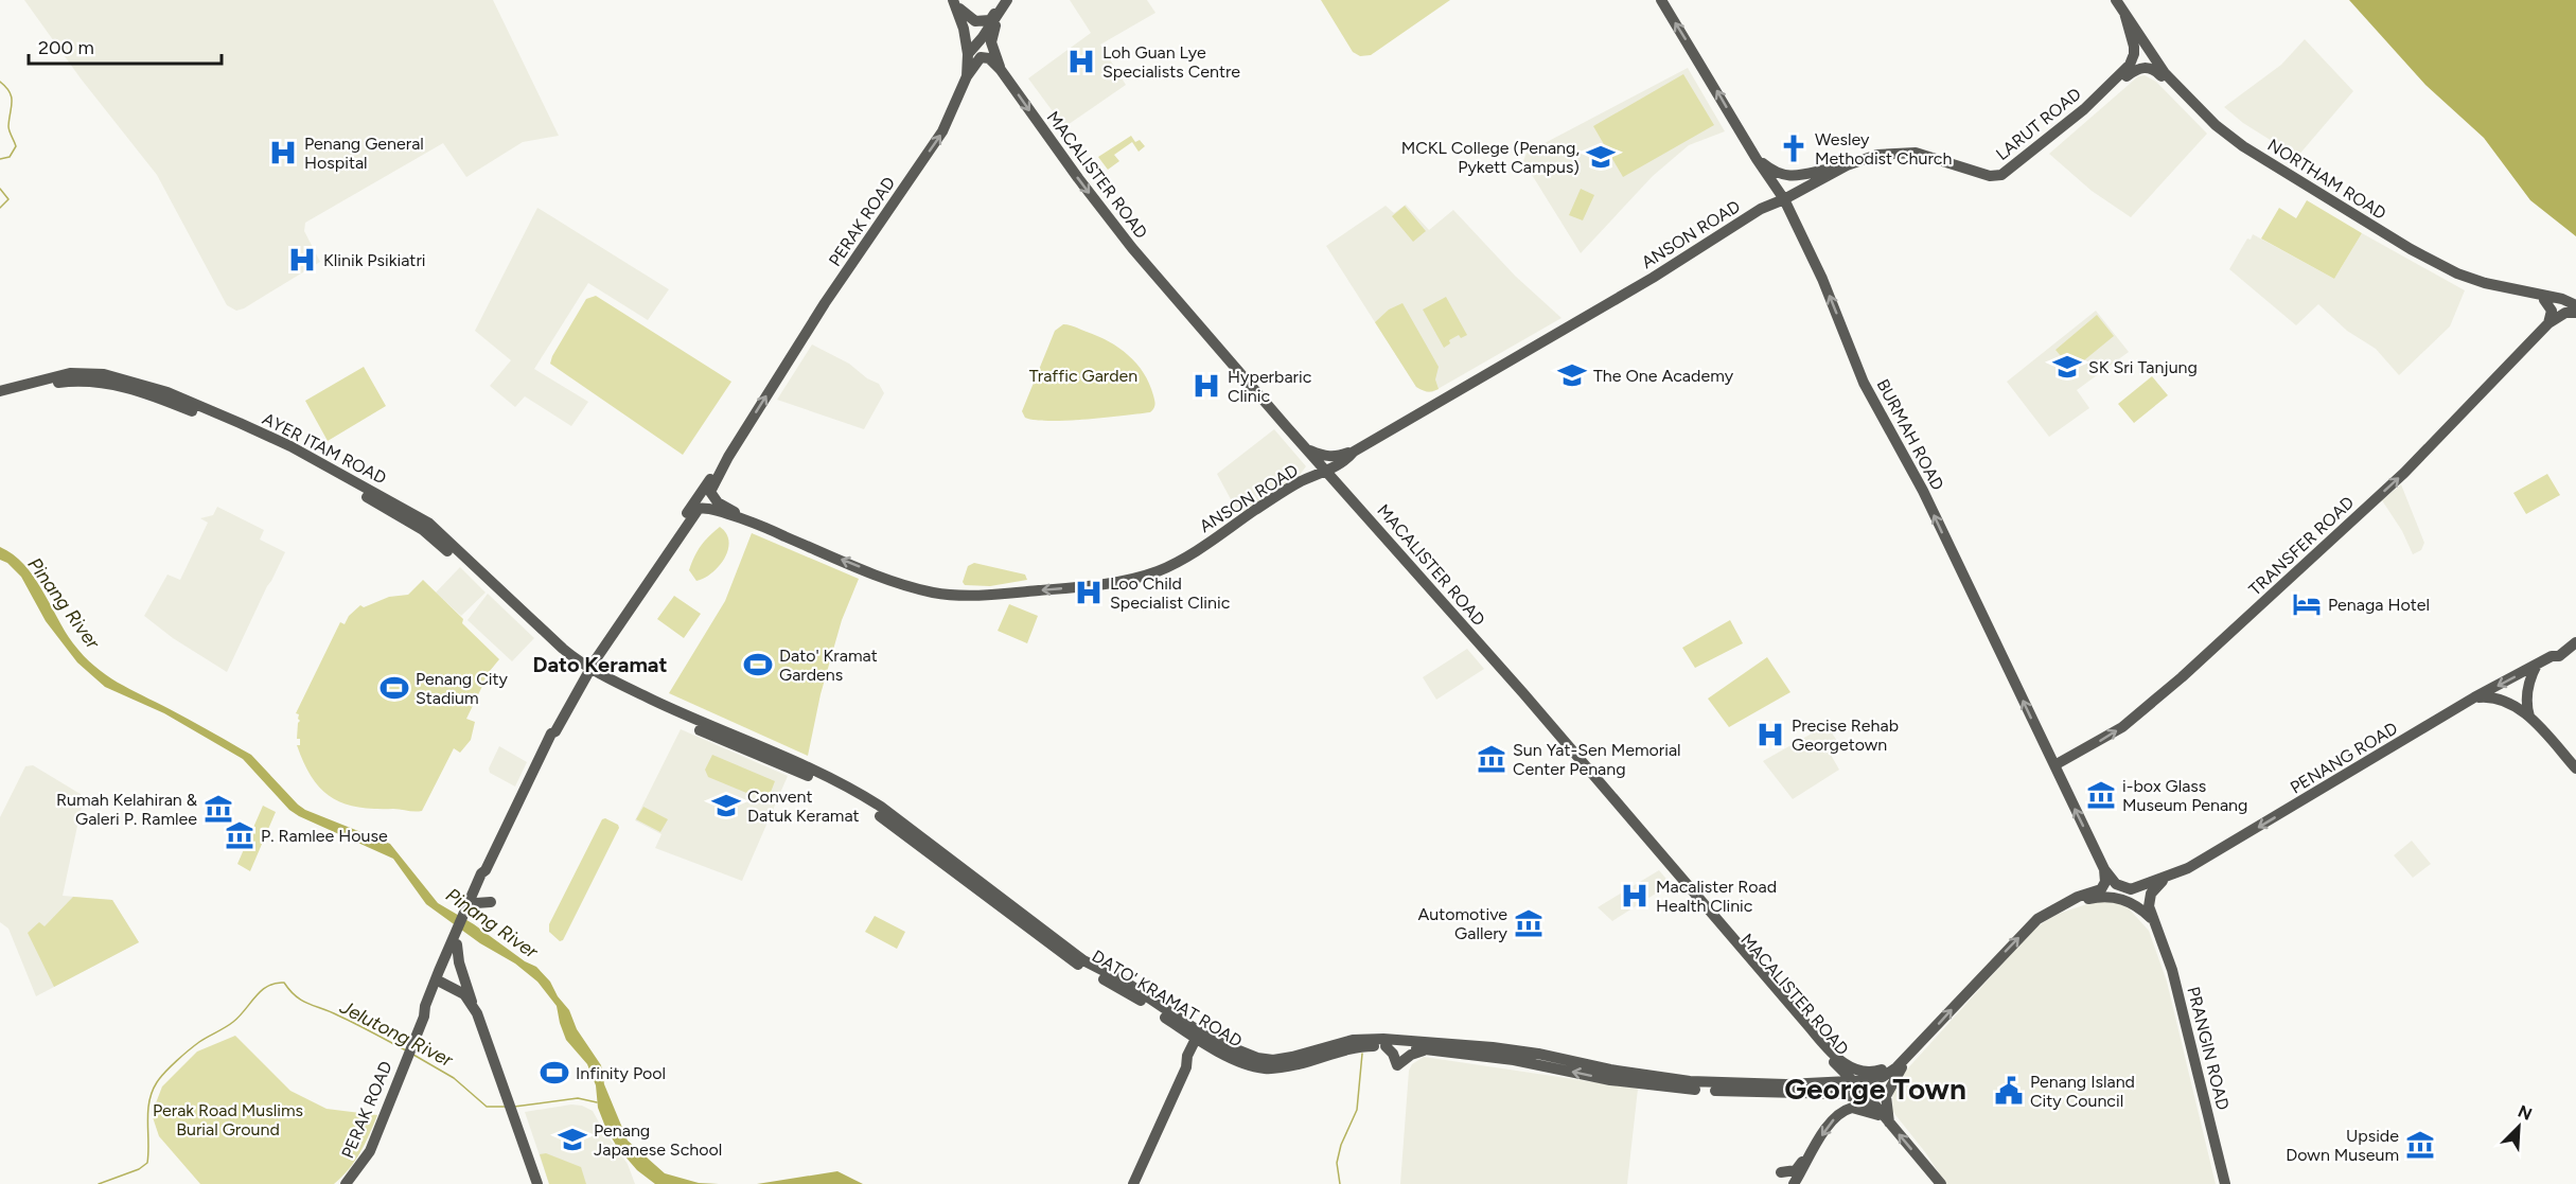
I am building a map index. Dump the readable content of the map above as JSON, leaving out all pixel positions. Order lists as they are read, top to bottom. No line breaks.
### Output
{"streets":{"main road":["LARUT ROAD","MACALISTER ROAD","NORTHAM ROAD","PERAK ROAD","ANSON ROAD","BURMAH ROAD","AYER ITAM ROAD","TRANSFER ROAD","PENANG ROAD","DATO' KRAMAT ROAD","PRANGIN ROAD"]},"crossings":[["LARUT ROAD","NORTHAM ROAD"],["LARUT ROAD","ANSON ROAD"],["LARUT ROAD","BURMAH ROAD"],["MACALISTER ROAD","ANSON ROAD"],["MACALISTER ROAD","DATO' KRAMAT ROAD"],["NORTHAM ROAD","TRANSFER ROAD"],["PERAK ROAD","ANSON ROAD"],["PERAK ROAD","AYER ITAM ROAD"],["PERAK ROAD","DATO' KRAMAT ROAD"],["ANSON ROAD","BURMAH ROAD"],["BURMAH ROAD","TRANSFER ROAD"],["BURMAH ROAD","PENANG ROAD"],["AYER ITAM ROAD","DATO' KRAMAT ROAD"],["PENANG ROAD","PRANGIN ROAD"]],"one_way":["ANSON ROAD","BURMAH ROAD","TRANSFER ROAD","PENANG ROAD"],"districts":["Dato Keramat","George Town"],"water":["Pinang River","Jelutong River"],"parks":["Traffic Garden","Perak Road Muslims Burial Ground"],"places":{"hospital":["Loh Guan Lye Specialists Centre","Penang General Hospital","Klinik Psikiatri","Hyperbaric Clinic","Loo Child Specialist Clinic","Precise Rehab Georgetown","Macalister Road Health Clinic"],"church":["Wesley Methodist Church"],"school or university":["MCKL College (Penang, Pykett Campus)","SK Sri Tanjung","The One Academy","Convent Datuk Keramat","Penang Japanese School"],"hotel":["Penaga Hotel"],"sports":["Dato' Kramat Gardens","Penang City Stadium","Infinity Pool"],"museum":["Sun Yat-Sen Memorial Center Penang","i-box Glass Museum Penang","Rumah Kelahiran & Galeri P. Ramlee","P. Ramlee House","Automotive Gallery","Upside Down Museum"],"public building":["Penang Island City Council"]},"scale_bar":"200 m","north":"top right"}
